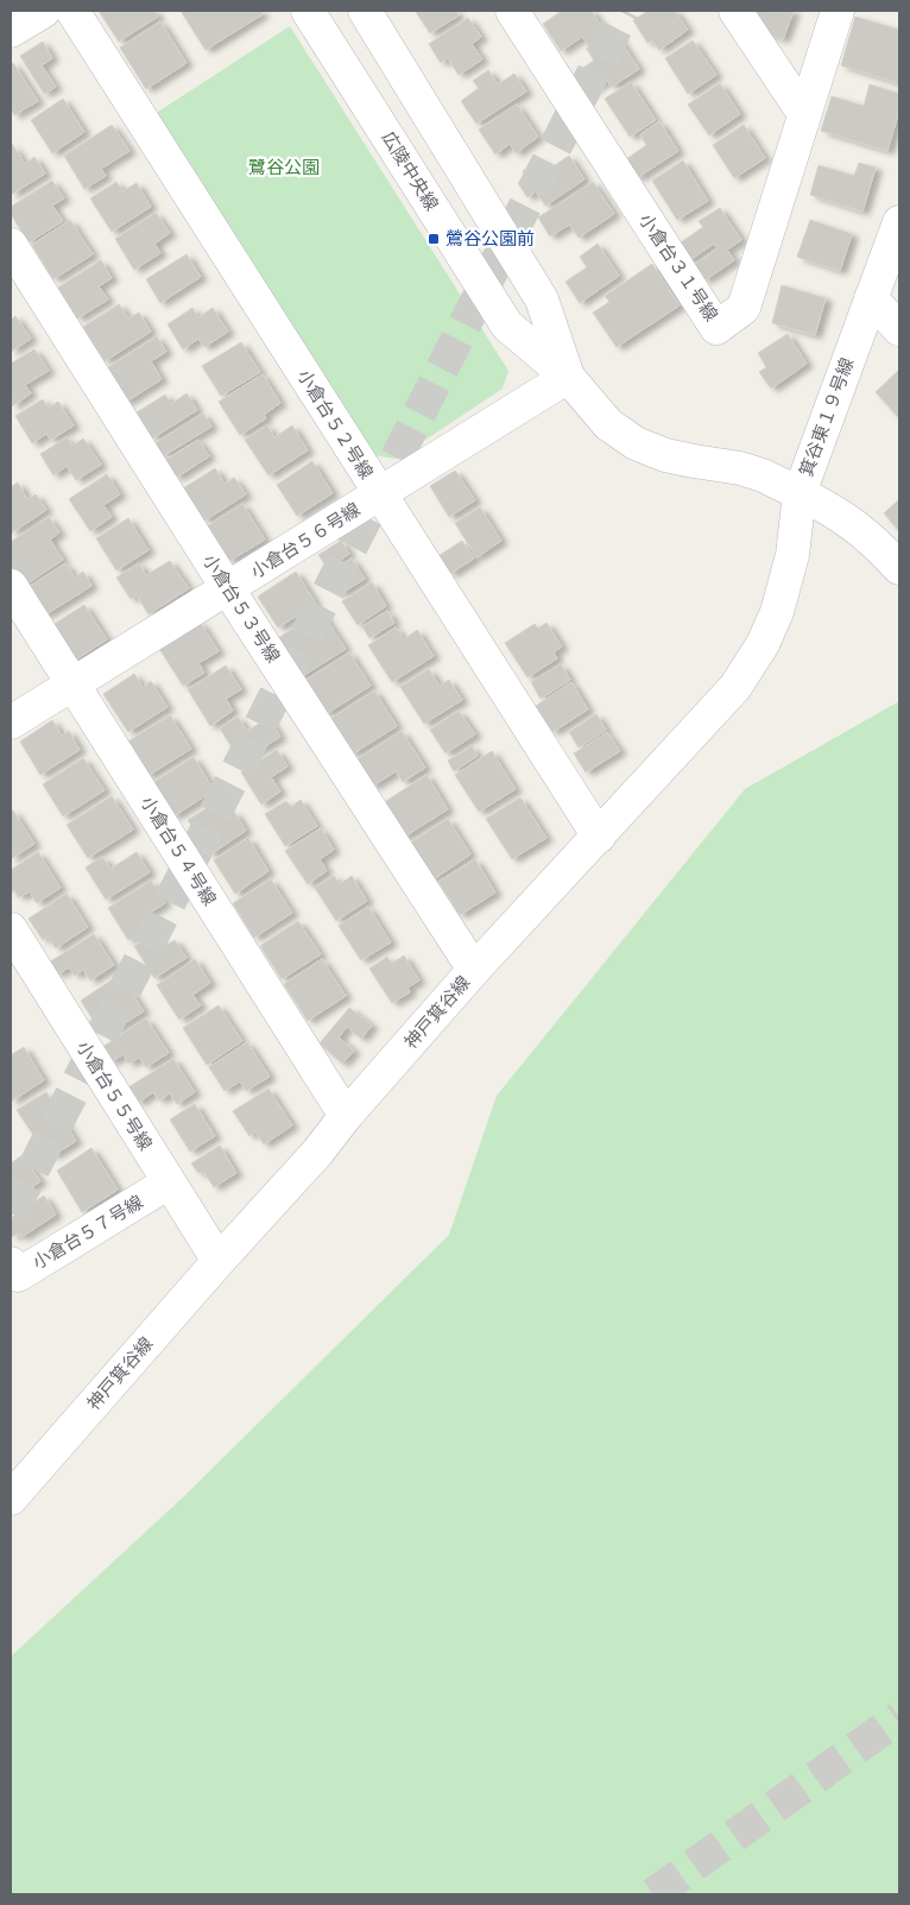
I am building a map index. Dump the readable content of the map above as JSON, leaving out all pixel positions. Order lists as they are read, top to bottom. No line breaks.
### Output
{"streets":{"street":["広陵中央線","小倉台３１号線","箕谷東１９号線","小倉台５２号線","小倉台５６号線","小倉台５３号線","小倉台５４号線","神戸箕谷線","小倉台５５号線","小倉台５７号線"]},"crossings":[["広陵中央線","箕谷東１９号線"],["広陵中央線","小倉台５６号線"],["広陵中央線","神戸箕谷線"],["箕谷東１９号線","神戸箕谷線"],["小倉台５２号線","小倉台５６号線"],["小倉台５２号線","神戸箕谷線"],["小倉台５６号線","小倉台５３号線"],["小倉台５６号線","小倉台５４号線"],["小倉台５３号線","神戸箕谷線"],["小倉台５４号線","神戸箕谷線"],["神戸箕谷線","小倉台５５号線"],["小倉台５５号線","小倉台５７号線"]],"parks":["鷺谷公園"],"places":{"transit":["鶯谷公園前"]}}
